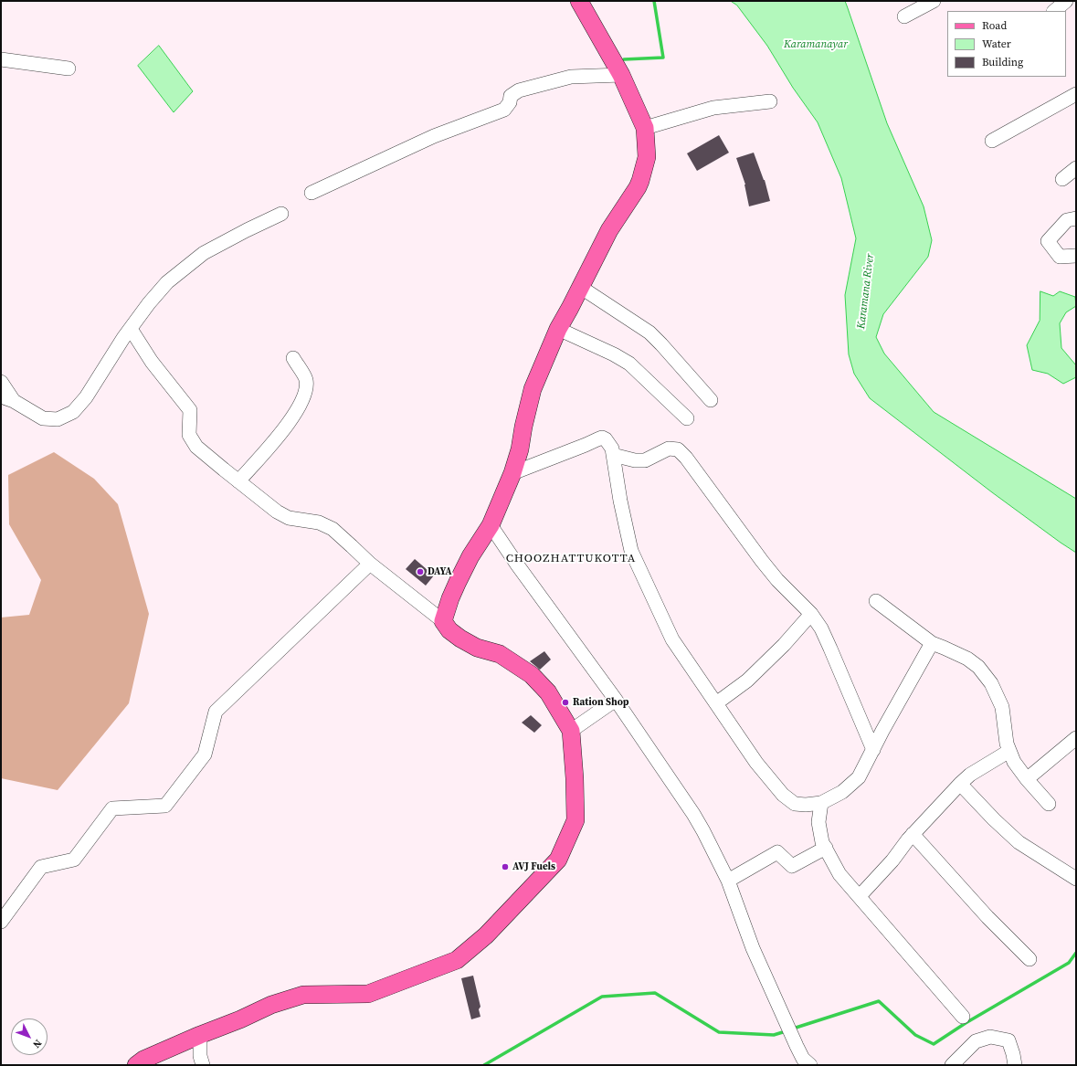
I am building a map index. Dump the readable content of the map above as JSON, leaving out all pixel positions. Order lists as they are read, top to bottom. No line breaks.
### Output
{"districts":["CHOOZHATTUKOTTA"],"water":["Karamanayar","Karamana River"],"places":["DAYA","Ration Shop","AVJ Fuels"],"legend":["Road","Water","Building"],"north":"bottom right"}
